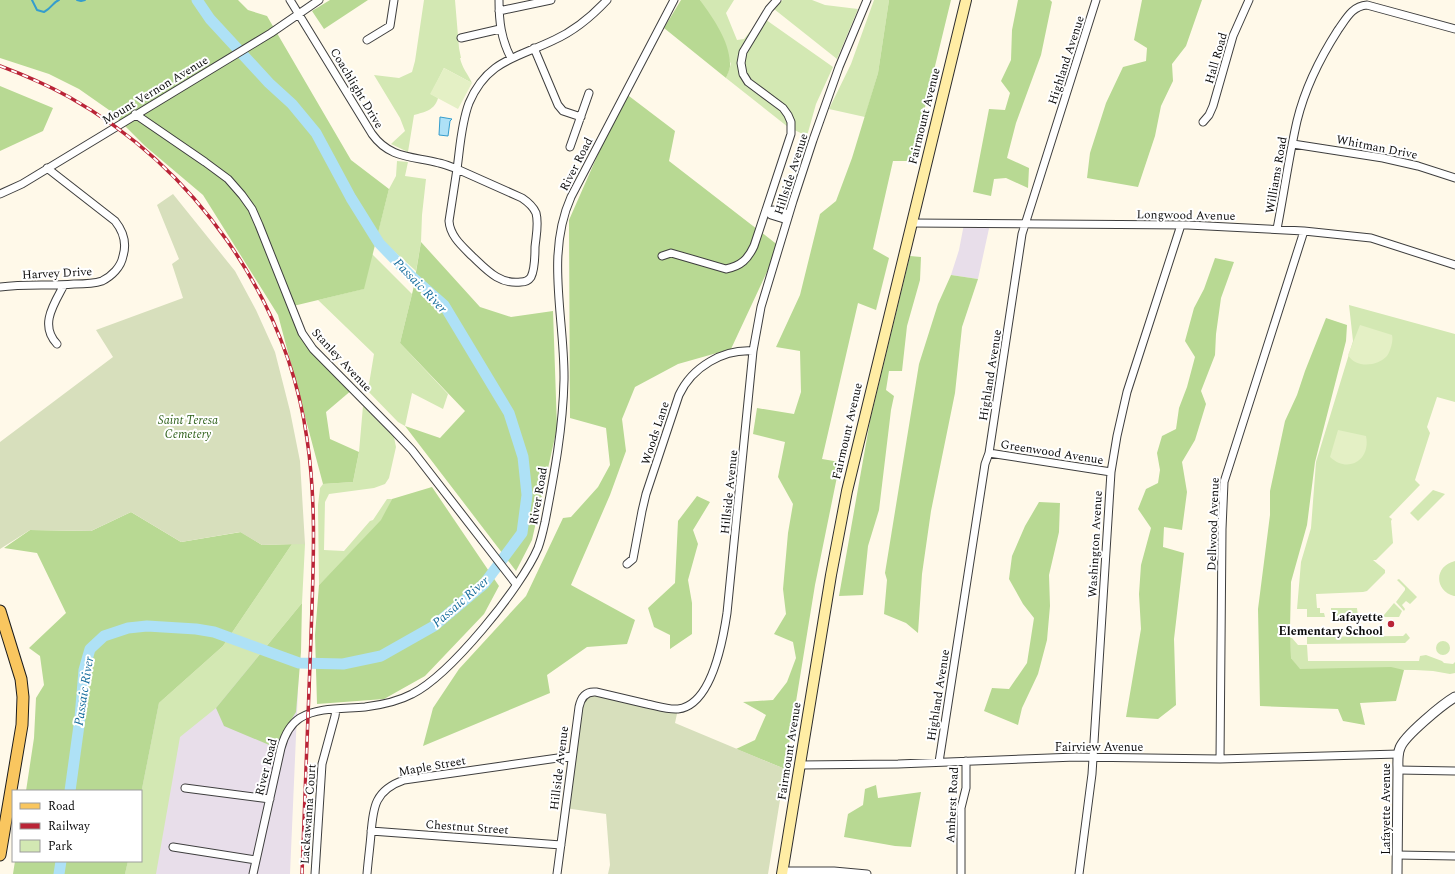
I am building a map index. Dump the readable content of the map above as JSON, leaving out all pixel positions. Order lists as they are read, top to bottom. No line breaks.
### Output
{"streets":{"main road":["Fairmount Avenue"],"street":["Hall Road","Highland Avenue","Coachlight Drive","Mount Vernon Avenue","Whitman Drive","River Road","Hillside Avenue","Williams Road","Longwood Avenue","Harvey Drive","Stanley Avenue","Woods Lane","Greenwood Avenue","Dellwood Avenue","Washington Avenue","Fairview Avenue","Maple Street","Amherst Road","Lafayette Avenue","Lackawanna Court","Chestnut Street"]},"crossings":[["Highland Avenue","Longwood Avenue"],["Highland Avenue","Greenwood Avenue"],["Highland Avenue","Fairview Avenue"],["Coachlight Drive","Mount Vernon Avenue"],["Mount Vernon Avenue","Harvey Drive"],["Mount Vernon Avenue","Stanley Avenue"],["Fairmount Avenue","Longwood Avenue"],["Fairmount Avenue","Fairview Avenue"],["Whitman Drive","Williams Road"],["River Road","Stanley Avenue"],["River Road","Lackawanna Court"],["Hillside Avenue","Woods Lane"],["Hillside Avenue","Maple Street"],["Hillside Avenue","Chestnut Street"],["Williams Road","Longwood Avenue"],["Longwood Avenue","Dellwood Avenue"],["Longwood Avenue","Washington Avenue"],["Greenwood Avenue","Washington Avenue"],["Dellwood Avenue","Fairview Avenue"],["Washington Avenue","Fairview Avenue"],["Fairview Avenue","Amherst Road"],["Fairview Avenue","Lafayette Avenue"],["Maple Street","Chestnut Street"]],"water":["Passaic River"],"parks":["Saint Teresa Cemetery"],"places":["Lafayette Elementary School"],"legend":["Road","Railway","Park"]}
